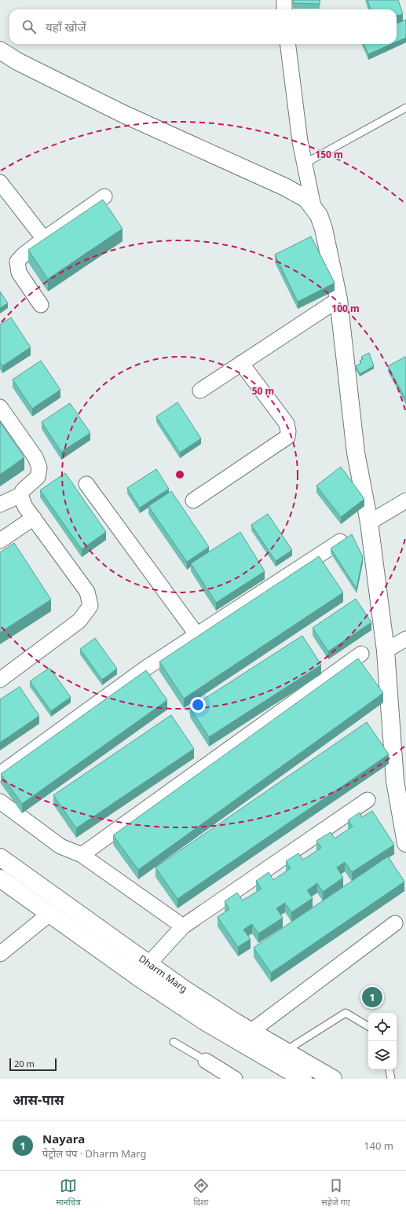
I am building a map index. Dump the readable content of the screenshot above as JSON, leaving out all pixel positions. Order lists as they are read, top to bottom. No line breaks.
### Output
{"streets":{"street":["Dharm Marg"]},"scale_bar":"20 m","page":{"search":"यहाँ खोजें","pins":"1","scale":"20 m","heading":"आस-पास","list":[{"mark":"1","name":"Nayara","note":"पेट्रोल पंप · Dharm Marg","value":"140 m"}],"nav":["मानचित्र","दिशा","सहेजे गए"]},"rings":["150 m","100 m","50 m"]}
